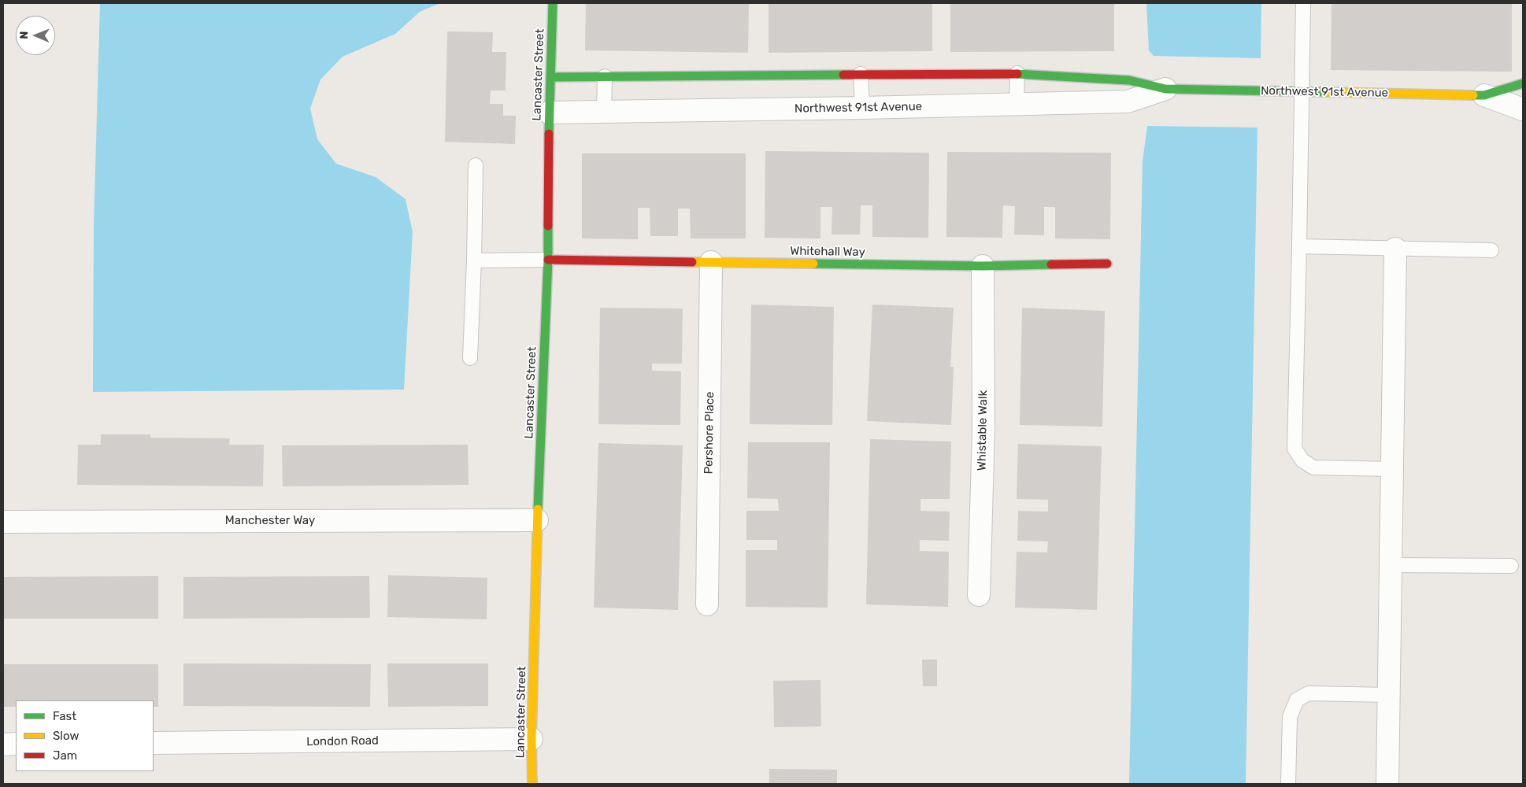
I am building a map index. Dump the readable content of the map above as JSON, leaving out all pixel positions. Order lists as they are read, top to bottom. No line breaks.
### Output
{"streets":{"street":["Lancaster Street","Northwest 91st Avenue","Whitehall Way","Whistable Walk","Pershore Place","Manchester Way","London Road"]},"crossings":[["Lancaster Street","Northwest 91st Avenue"],["Lancaster Street","Whitehall Way"],["Lancaster Street","Manchester Way"],["Lancaster Street","London Road"],["Whitehall Way","Whistable Walk"],["Whitehall Way","Pershore Place"]],"legend":["Fast","Slow","Jam"],"north":"left"}
